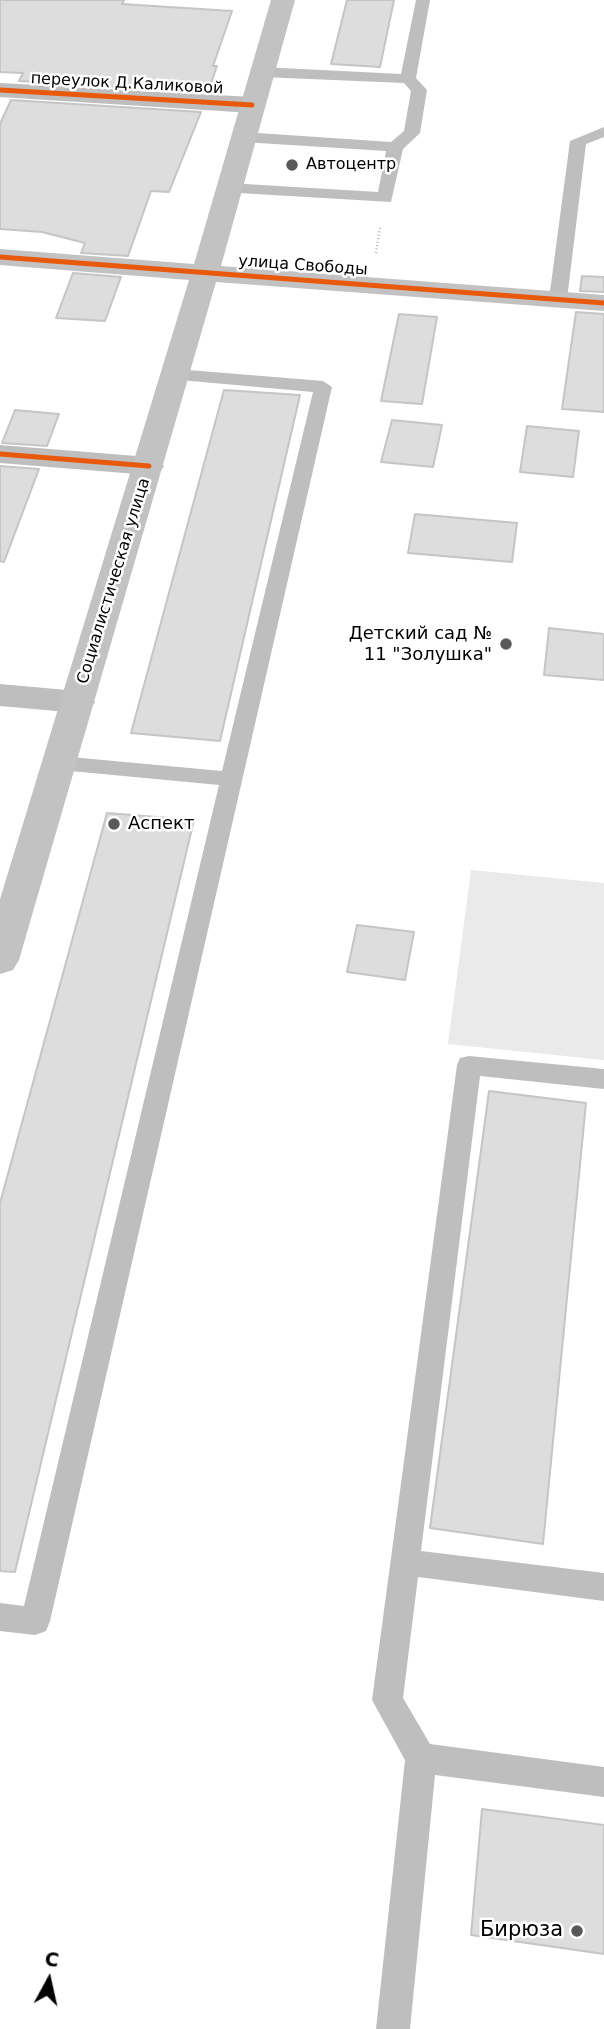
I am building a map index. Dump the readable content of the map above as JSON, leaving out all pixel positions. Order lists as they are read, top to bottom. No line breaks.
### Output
{"streets":{"main road":["улица Свободы","Социалистическая улица"],"street":["переулок Д.Каликовой"]},"crossings":[["переулок Д.Каликовой","Социалистическая улица"],["улица Свободы","Социалистическая улица"]],"places":["Автоцентр","Детский сад № 11 \"Золушка\"","Аспект","Бирюза"],"north":"top"}
